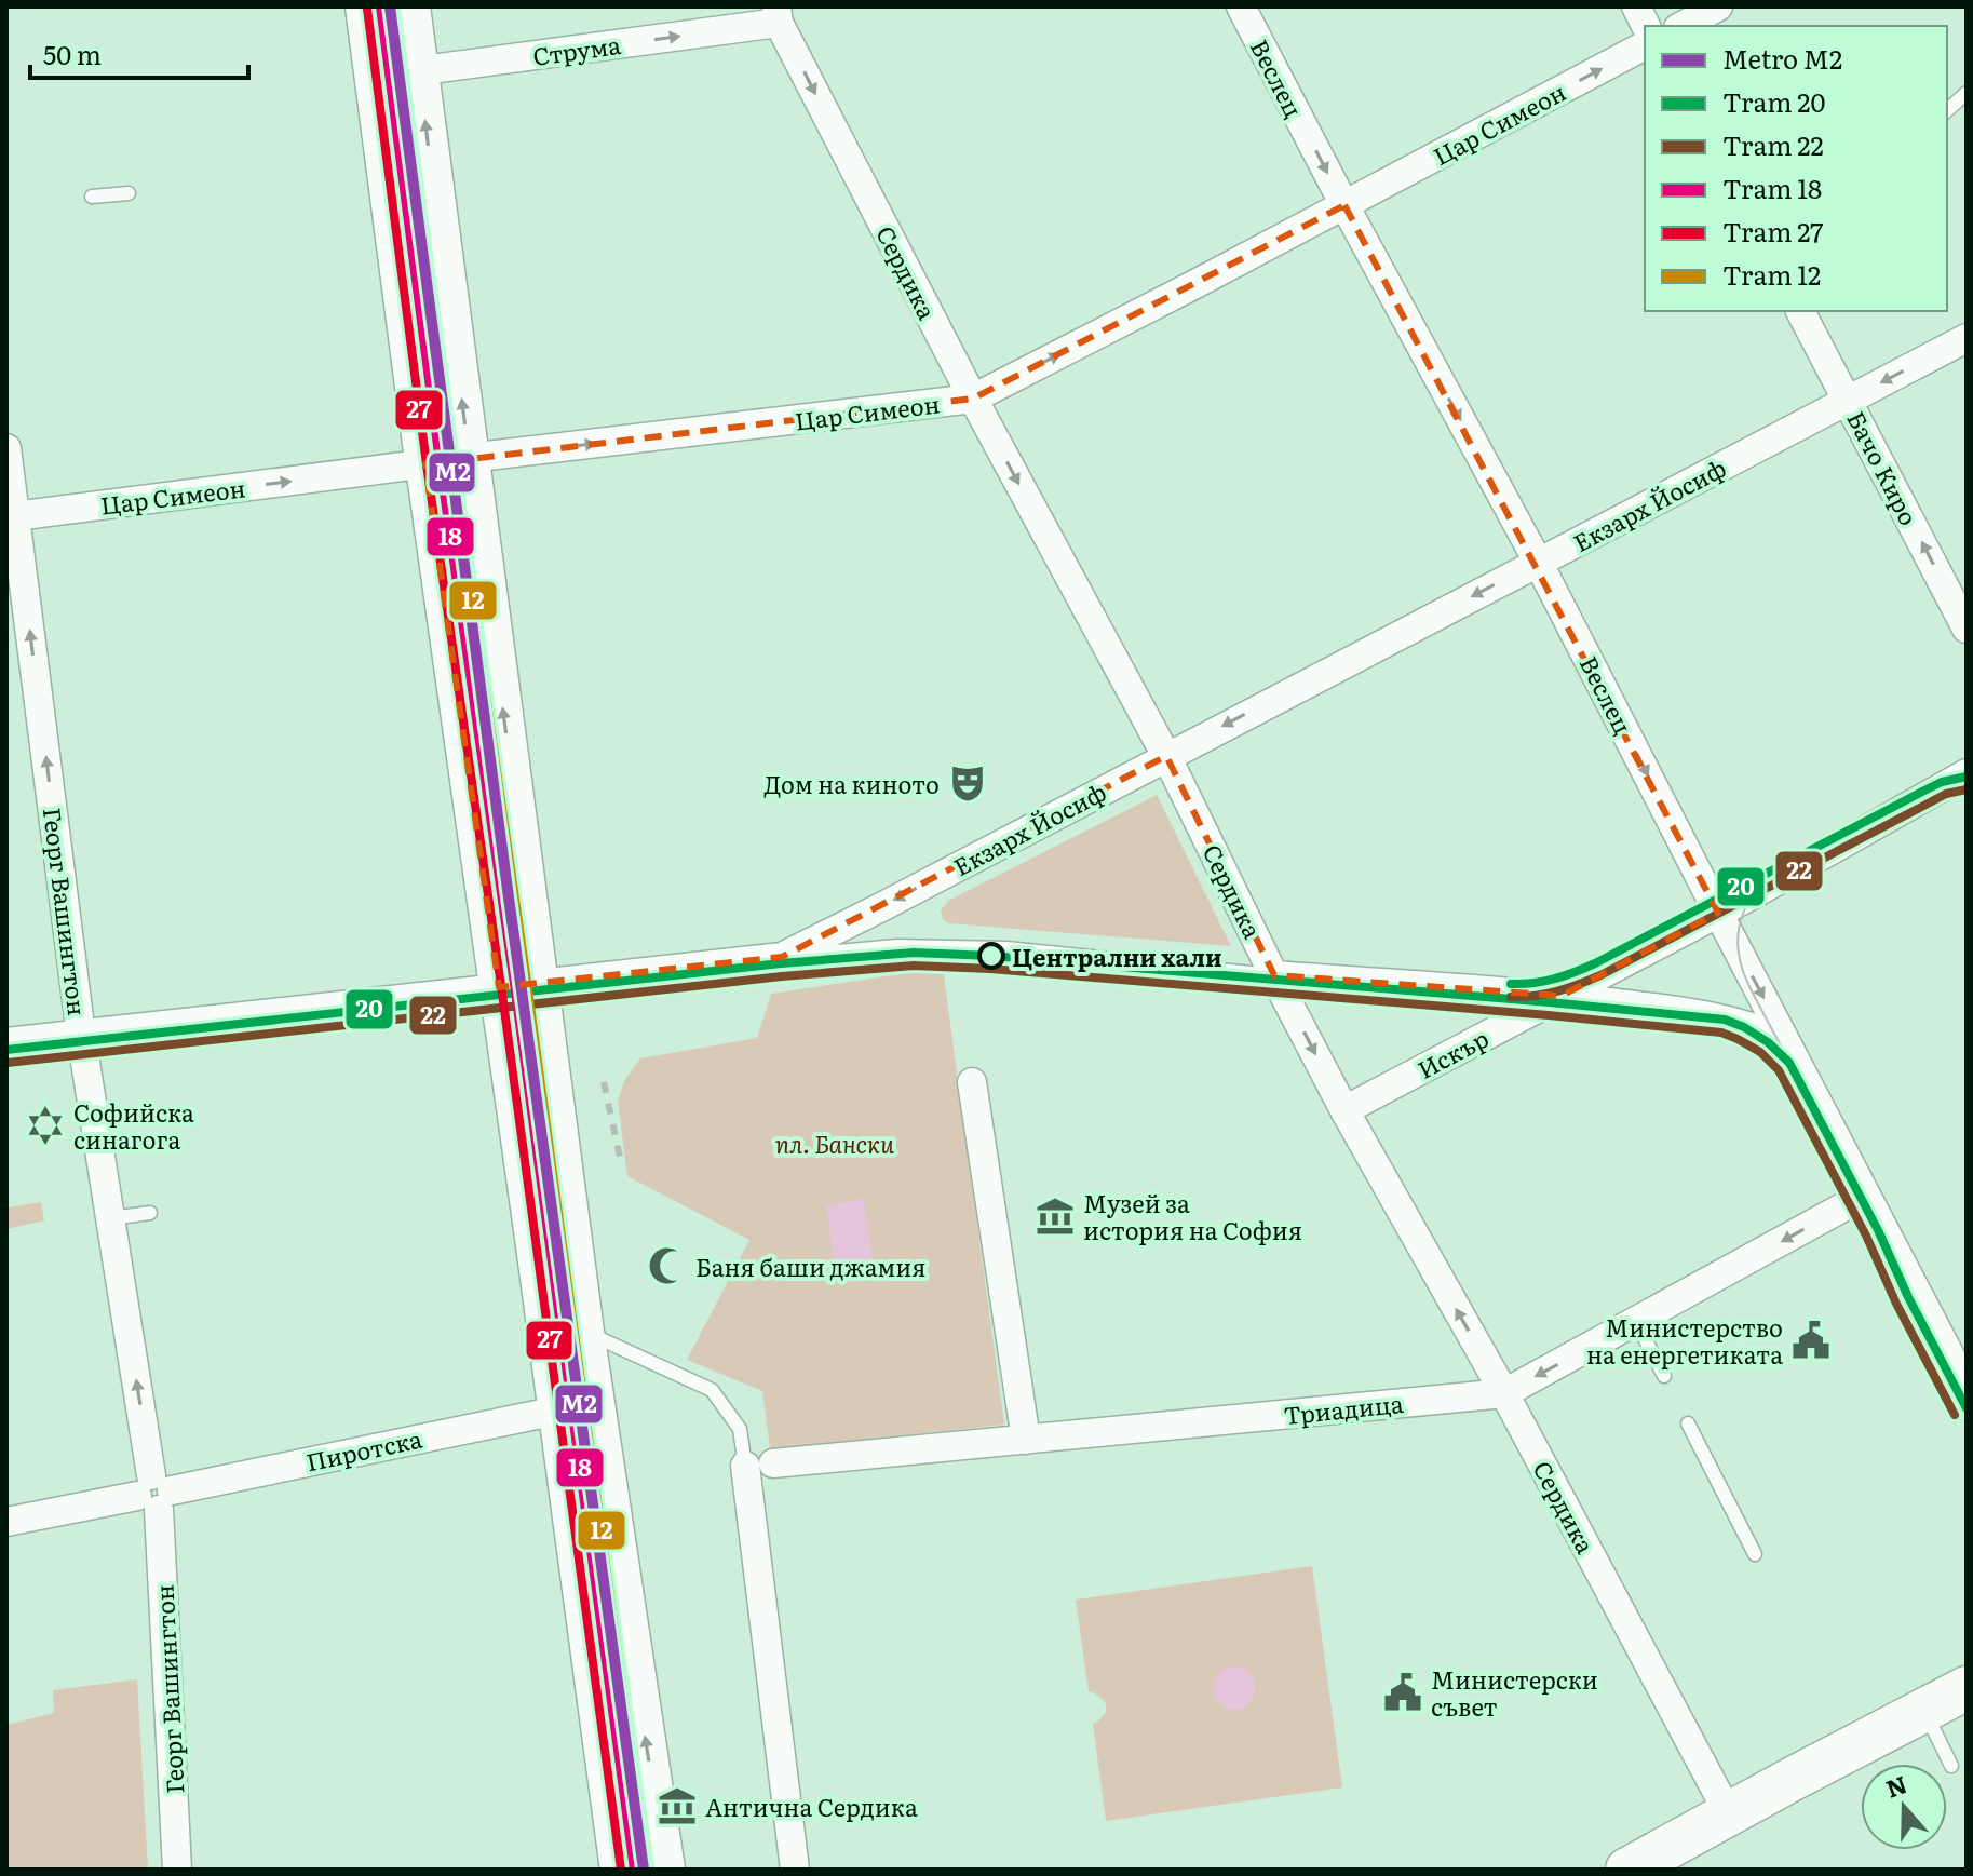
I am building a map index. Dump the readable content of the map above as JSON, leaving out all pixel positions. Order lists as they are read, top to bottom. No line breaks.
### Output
{"streets":{"street":["Струма","Веслец","Цар Симеон","Сердика","Бачо Киро","Екзарх Йосиф","Георг Вашингтон","Искър","Триадица","Пиротска"]},"crossings":[["Струма","Сердика"],["Веслец","Цар Симеон"],["Веслец","Екзарх Йосиф"],["Веслец","Искър"],["Веслец","Триадица"],["Цар Симеон","Сердика"],["Цар Симеон","Георг Вашингтон"],["Сердика","Екзарх Йосиф"],["Сердика","Искър"],["Сердика","Триадица"],["Бачо Киро","Екзарх Йосиф"],["Екзарх Йосиф","Георг Вашингтон"],["Екзарх Йосиф","Искър"],["Георг Вашингтон","Пиротска"]],"one_way":["Струма","Веслец","Цар Симеон","Бачо Киро","Екзарх Йосиф","Георг Вашингтон","Триадица"],"parks":["пл. Бански"],"places":{"theatre":["Дом на киното"],"other":["Централни хали"],"synagogue":["Софийска синагога"],"museum":["Музей за история на София","Антична Сердика"],"mosque":["Баня баши джамия"],"public building":["Министерство на енергетиката","Министерски съвет"]},"lines":["metro line M2","tram line 18","tram line 12","tram line 27","tram line 20","tram line 22"],"legend":["Metro M2","Tram 20","Tram 22","Tram 18","Tram 27","Tram 12"],"scale_bar":"50 m","north":"top"}
